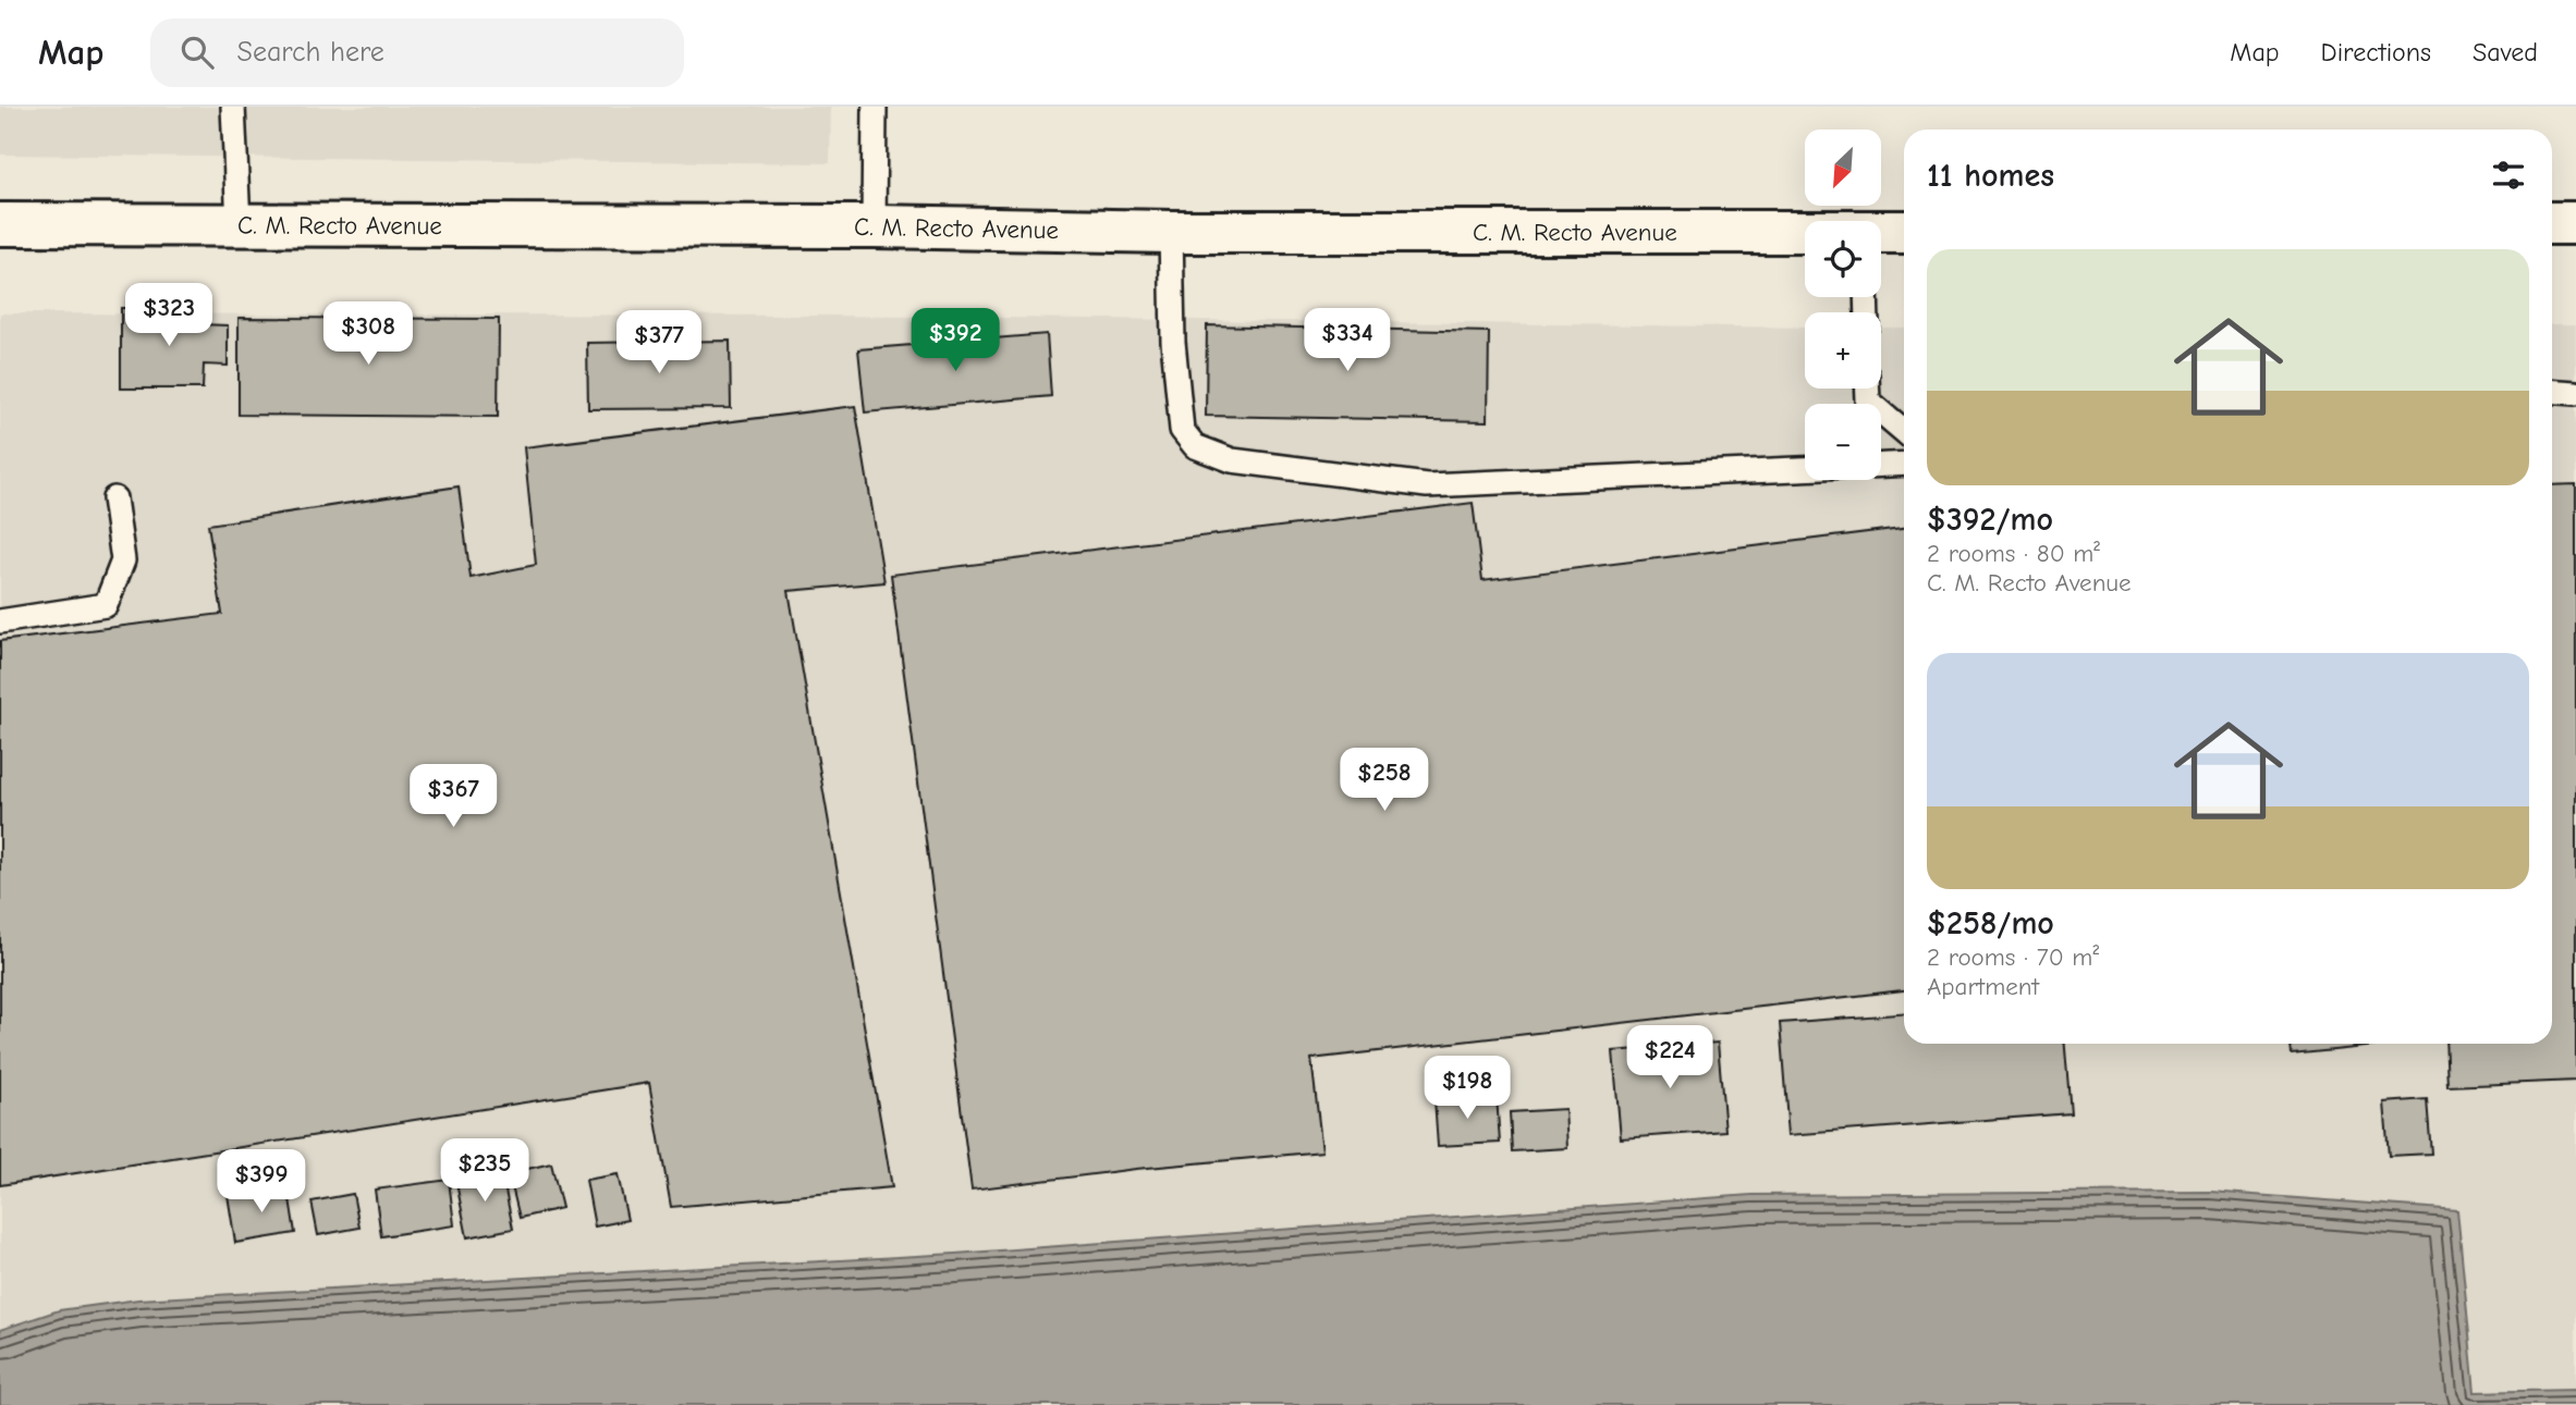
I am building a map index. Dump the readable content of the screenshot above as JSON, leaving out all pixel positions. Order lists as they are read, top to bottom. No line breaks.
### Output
{"streets":{"highway":["C. M. Recto Avenue"]},"north":"bottom left","page":{"header":"Map","search":"Search here","nav":["Map","Directions","Saved"],"map_buttons":["+","−"],"heading":"11 homes","list":[{"name":"$392/mo","note":"2 rooms · 80 m² · C. M. Recto Avenue"},{"name":"$258/mo","note":"2 rooms · 70 m² · Apartment"}],"price":["$323","$308","$392","$334","$377","$258","$367","$224","$198","$235","$399"]}}
